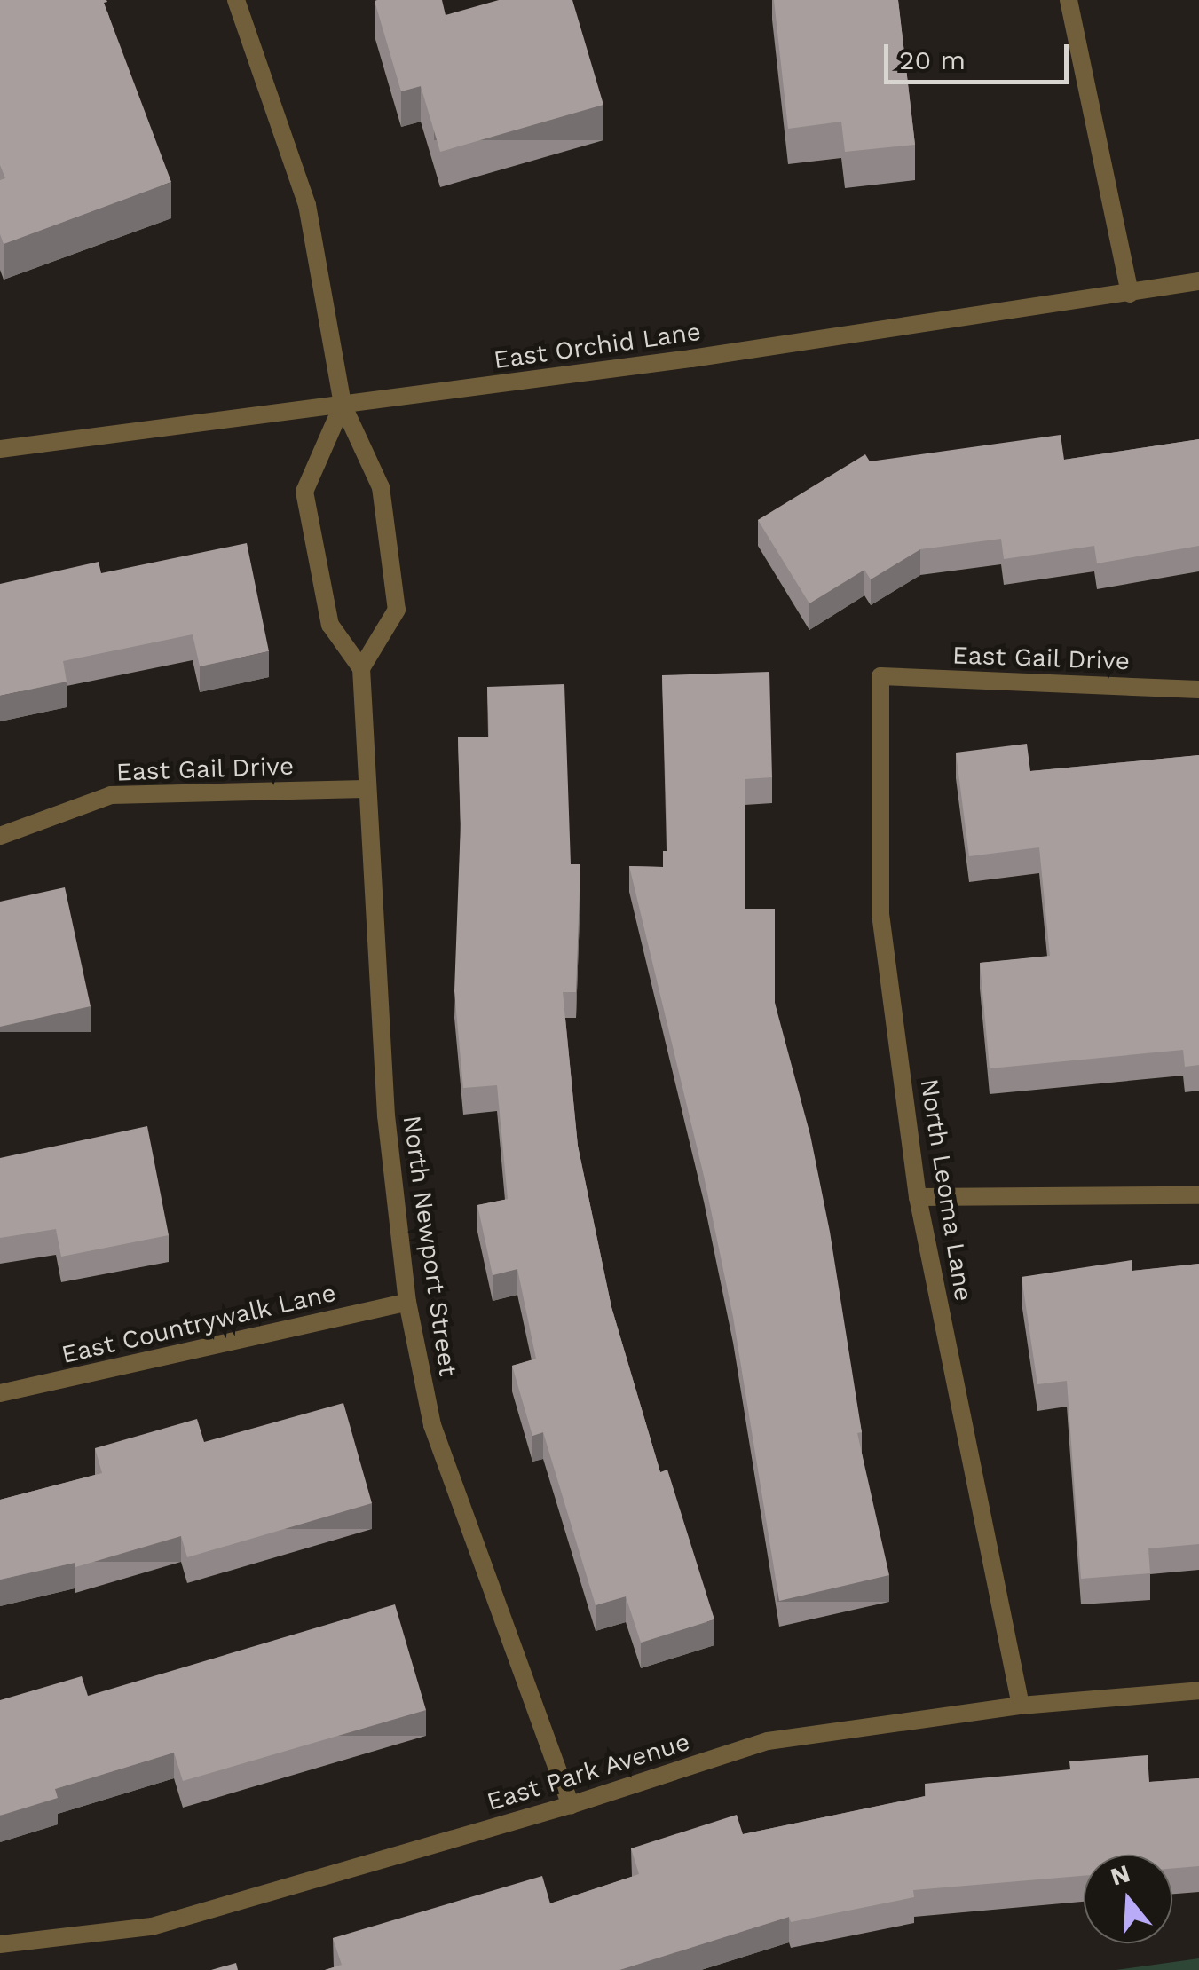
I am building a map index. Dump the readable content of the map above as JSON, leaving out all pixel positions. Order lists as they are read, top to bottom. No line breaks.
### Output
{"streets":{"street":["East Orchid Lane","East Gail Drive","North Leoma Lane","North Newport Street","East Countrywalk Lane","East Park Avenue"]},"crossings":[["East Gail Drive","North Leoma Lane"],["East Gail Drive","North Newport Street"],["North Leoma Lane","East Park Avenue"],["North Newport Street","East Countrywalk Lane"],["North Newport Street","East Park Avenue"]],"scale_bar":"20 m","north":"top"}
